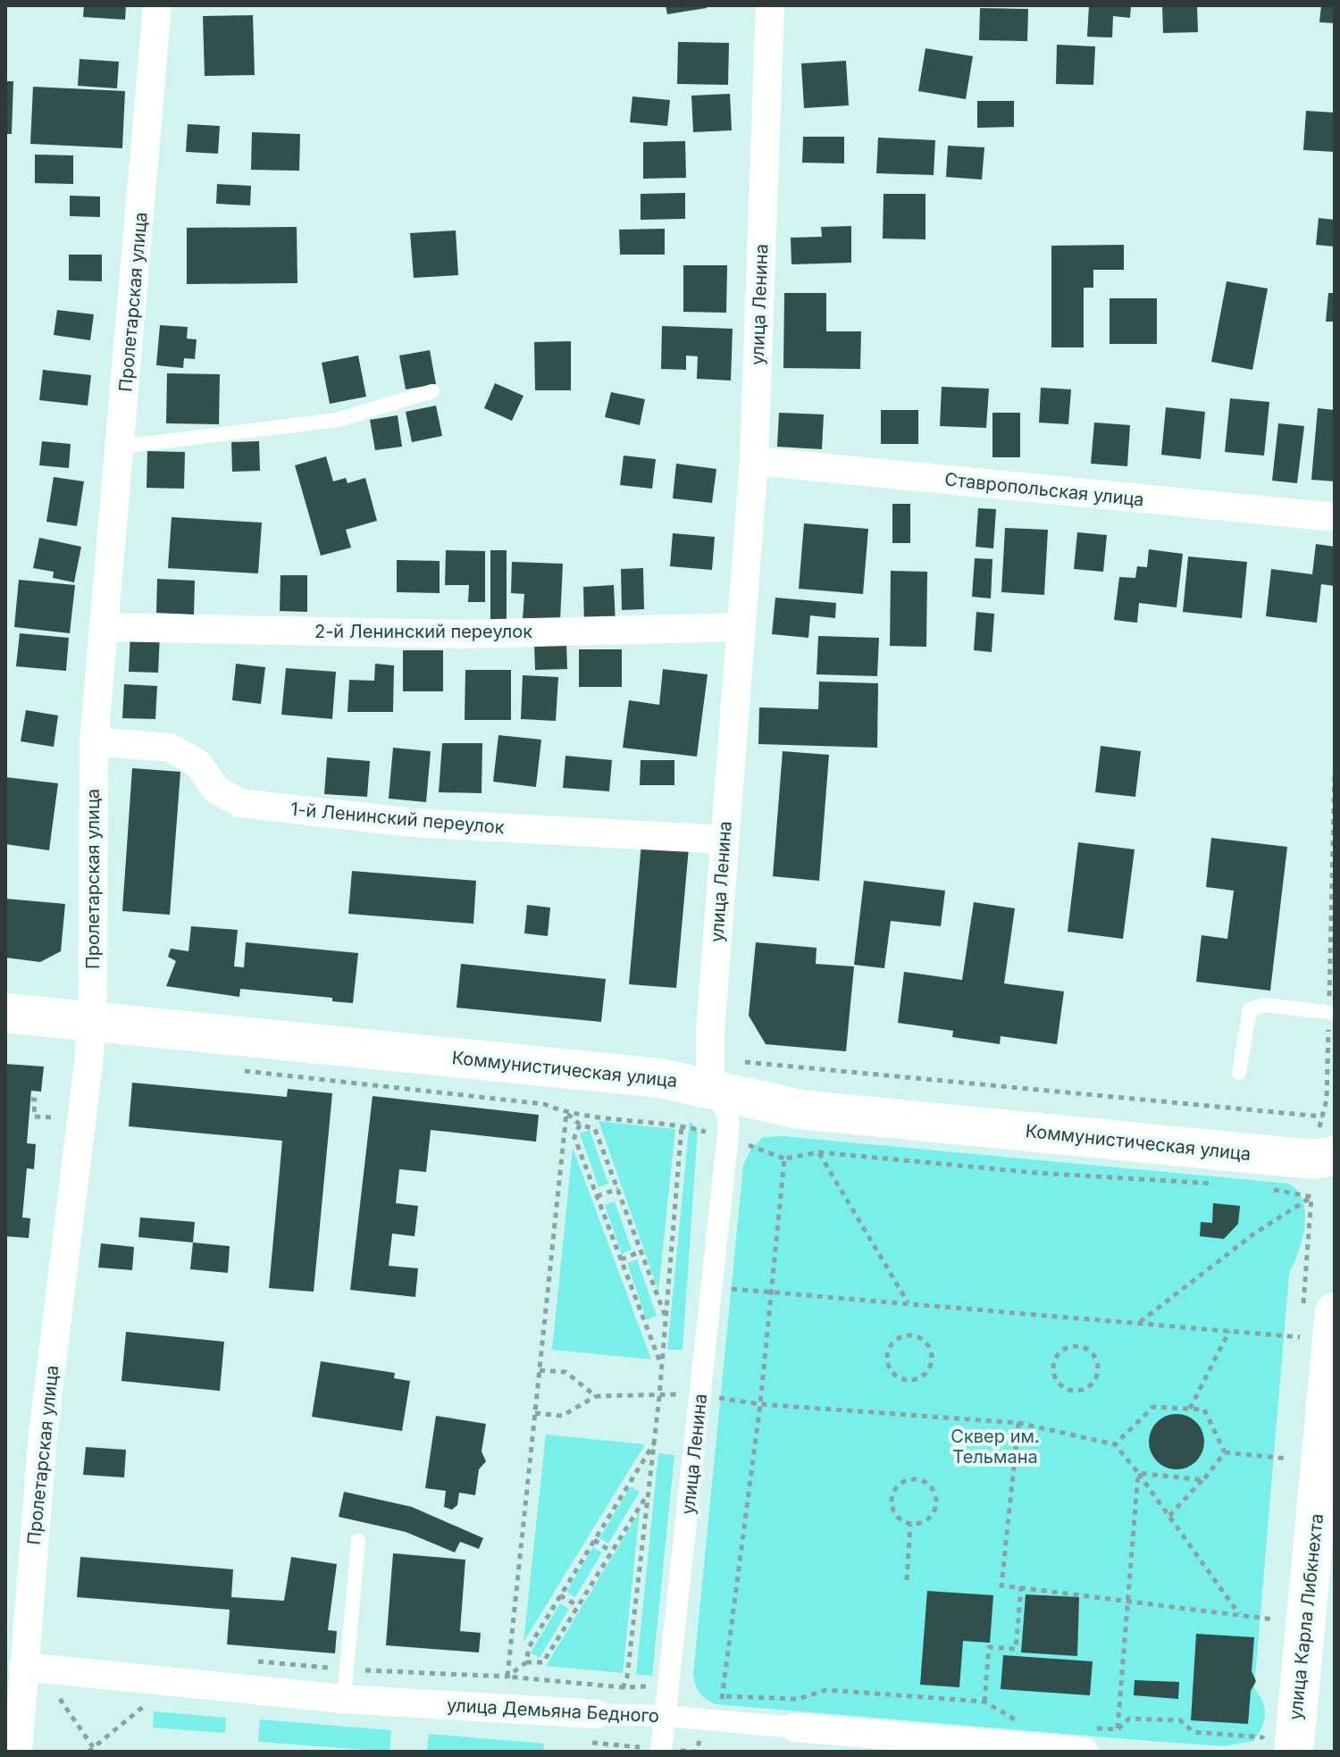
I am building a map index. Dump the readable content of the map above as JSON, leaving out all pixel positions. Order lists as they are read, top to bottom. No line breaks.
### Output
{"streets":{"main road":["Коммунистическая улица","улица Карла Либкнехта"],"street":["Пролетарская улица","улица Ленина","Ставропольская улица","2-й Ленинский переулок","1-й Ленинский переулок","улица Демьяна Бедного"]},"crossings":[["Пролетарская улица","2-й Ленинский переулок"],["Пролетарская улица","1-й Ленинский переулок"],["Пролетарская улица","Коммунистическая улица"],["Пролетарская улица","улица Демьяна Бедного"],["улица Ленина","Ставропольская улица"],["улица Ленина","2-й Ленинский переулок"],["улица Ленина","1-й Ленинский переулок"],["улица Ленина","Коммунистическая улица"],["улица Ленина","улица Демьяна Бедного"]],"parks":["Сквер им. Тельмана"]}
